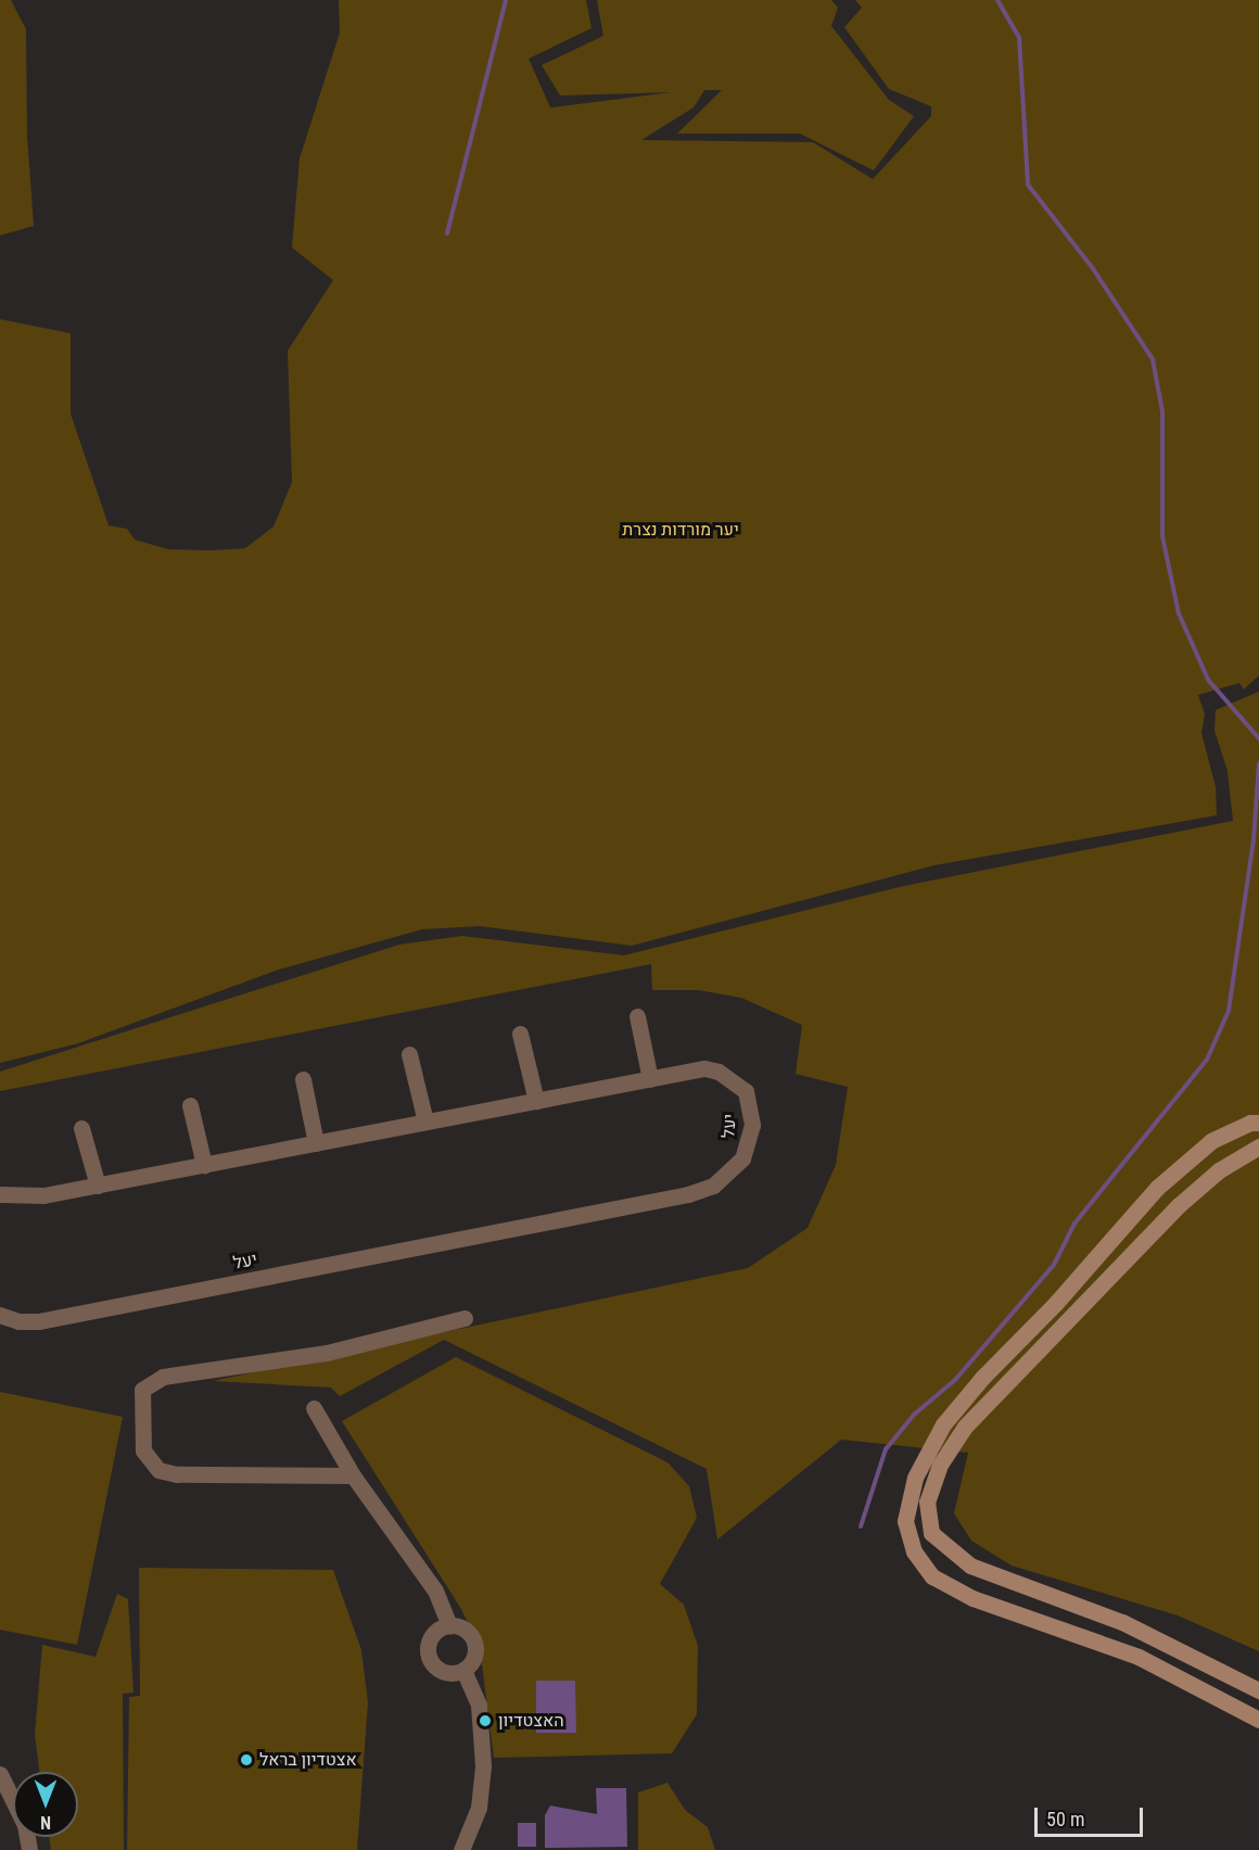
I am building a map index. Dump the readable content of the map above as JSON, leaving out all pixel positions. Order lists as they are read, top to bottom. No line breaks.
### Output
{"streets":{"street":["יעל"]},"parks":["יער מורדות נצרת"],"places":["האצטדיון","אצטדיון בראל"],"scale_bar":"50 m","north":"bottom"}
